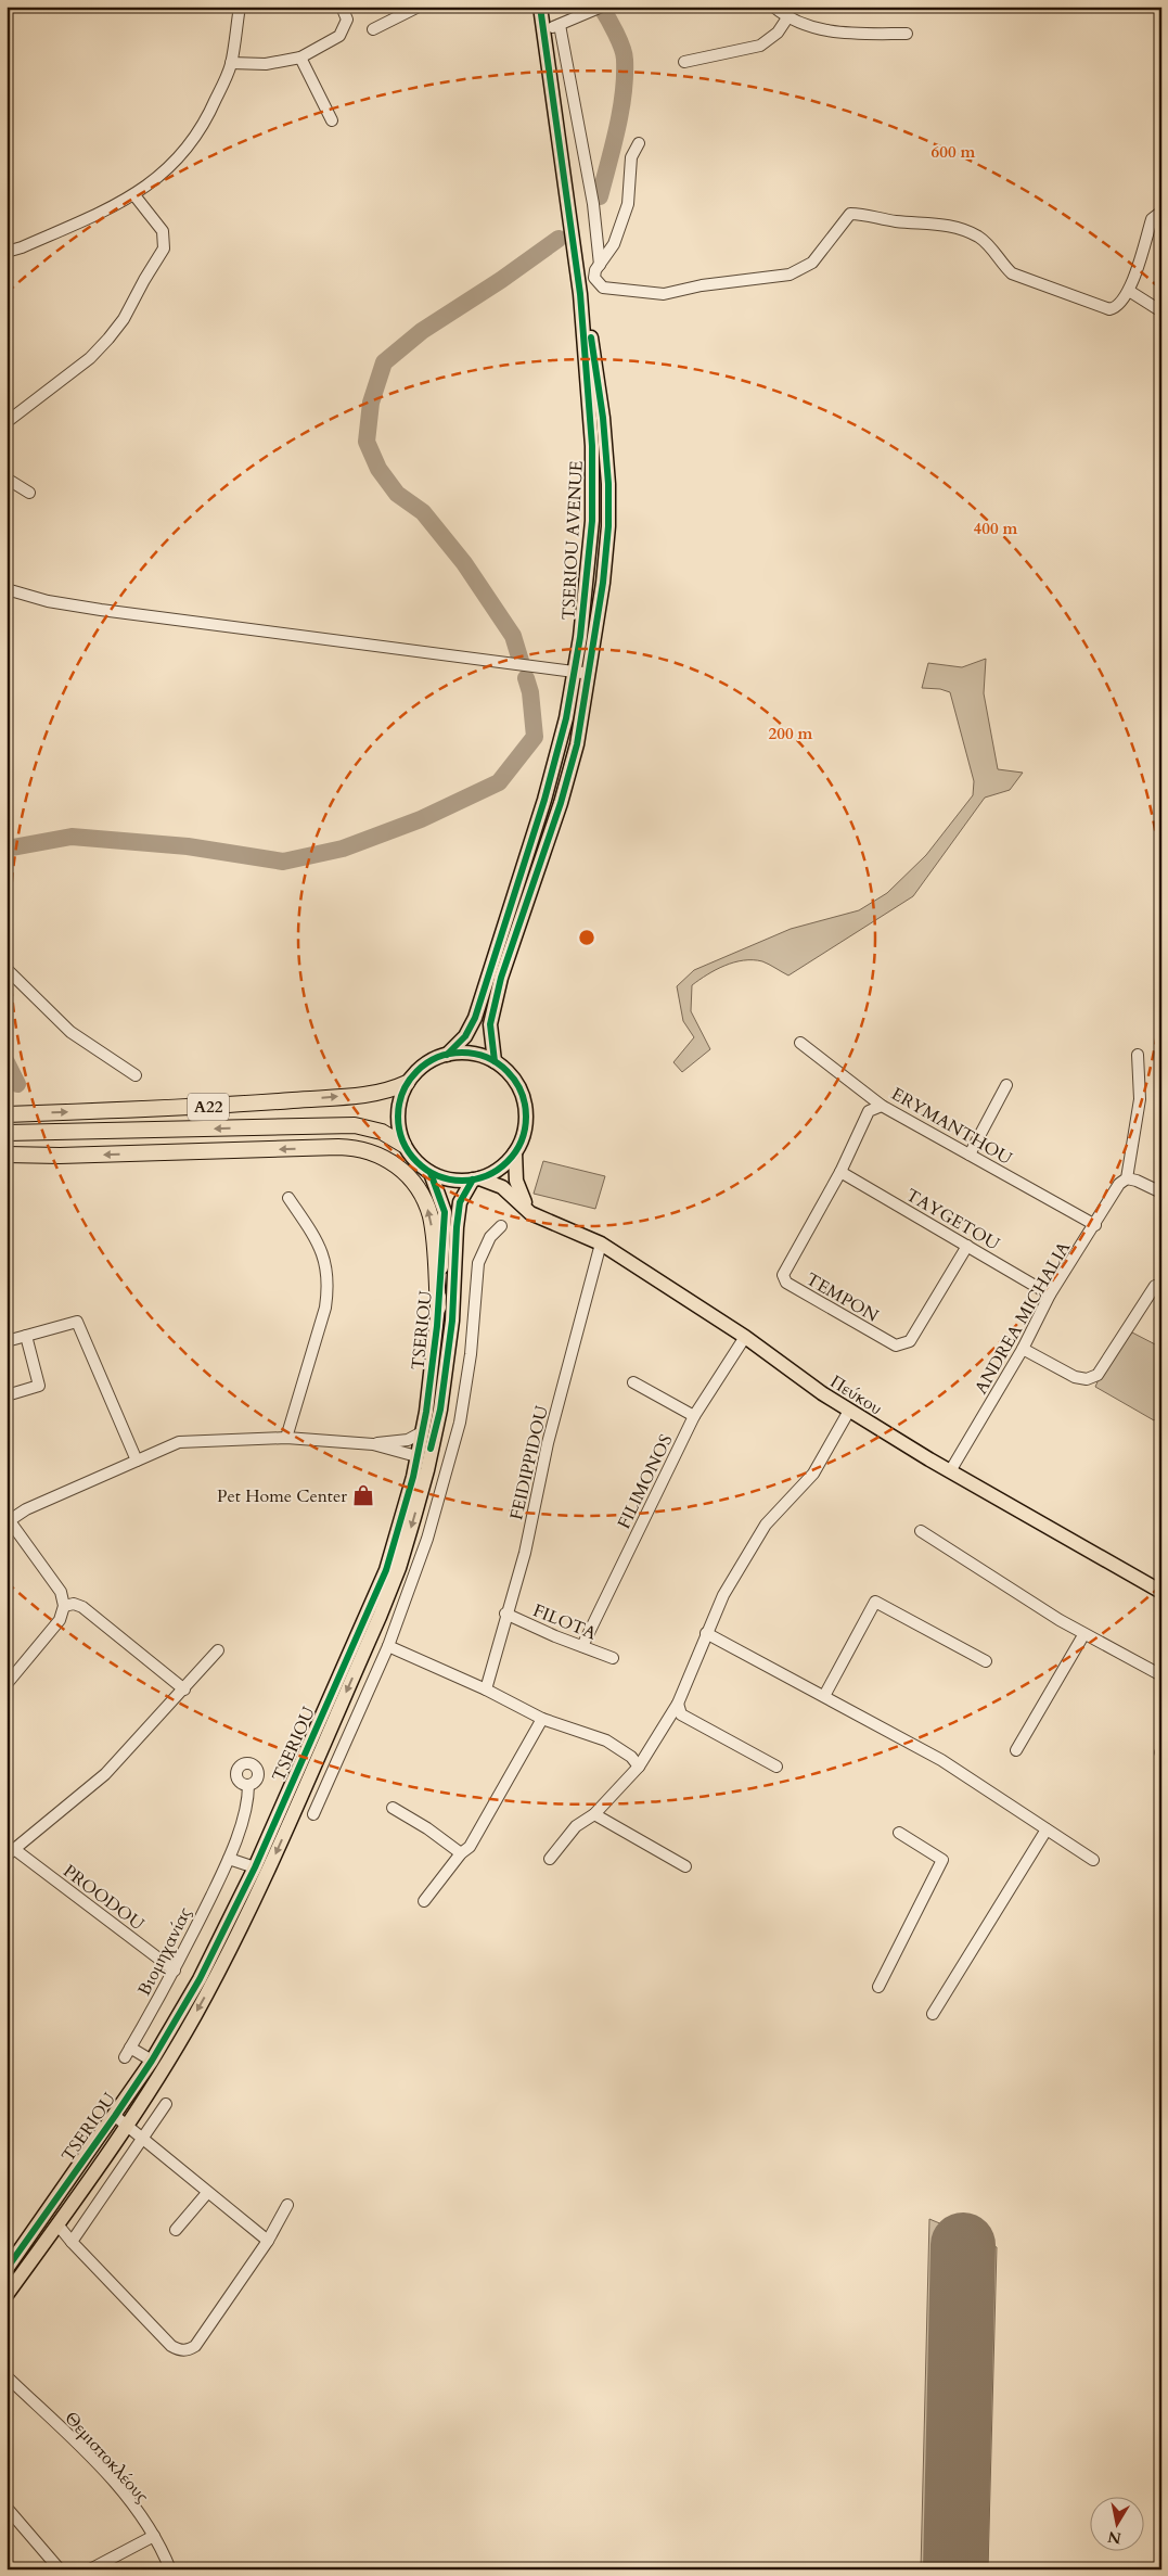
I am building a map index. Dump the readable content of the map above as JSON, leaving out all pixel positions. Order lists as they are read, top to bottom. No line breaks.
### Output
{"streets":{"highway":["A22"],"main road":["TSERIOU AVENUE","TSERIOU","Πεύκου"],"street":["ERYMANTHOU","TAYGETOU","TEMPON","ANDREA MICHALIA","FEIDIPPIDOU","FILIMONOS","FILOTA","PROODOU","Βιομηχανίας","Θεμιστοκλέους"]},"crossings":[["TSERIOU AVENUE","A22"],["TSERIOU AVENUE","TSERIOU"],["TSERIOU AVENUE","Πεύκου"],["A22","TSERIOU"],["A22","Πεύκου"],["ERYMANTHOU","TEMPON"],["ERYMANTHOU","ANDREA MICHALIA"],["TAYGETOU","TEMPON"],["TAYGETOU","ANDREA MICHALIA"],["ANDREA MICHALIA","Πεύκου"],["TSERIOU","Πεύκου"],["TSERIOU","Βιομηχανίας"],["Πεύκου","FEIDIPPIDOU"],["Πεύκου","FILIMONOS"],["FEIDIPPIDOU","FILOTA"],["FILIMONOS","FILOTA"],["PROODOU","Βιομηχανίας"]],"places":{"shop":["Pet Home Center"]},"north":"bottom","rings":["600 m","400 m","200 m"]}
